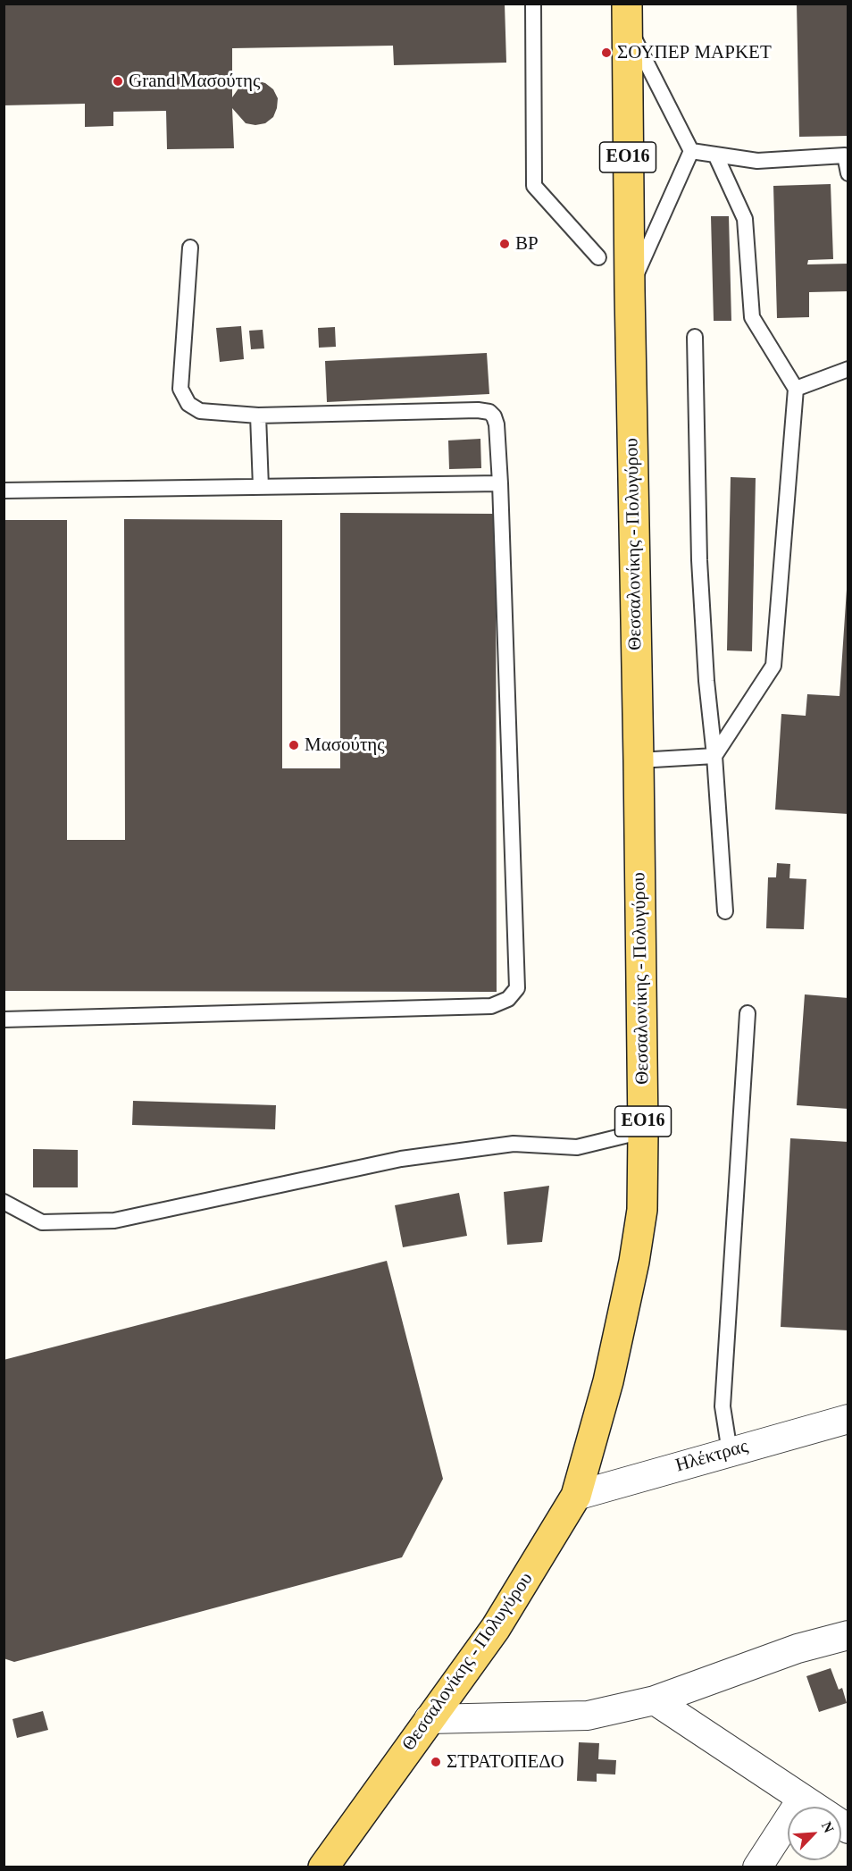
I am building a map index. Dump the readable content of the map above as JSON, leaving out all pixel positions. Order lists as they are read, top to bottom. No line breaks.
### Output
{"streets":{"main road":["ΕΟ16","Θεσσαλονίκης - Πολυγύρου"],"street":["Ηλέκτρας"]},"crossings":[["Θεσσαλονίκης - Πολυγύρου","Ηλέκτρας"]],"places":["ΣΟΥΠΕΡ ΜΑΡΚΕΤ","Grand Μασούτης","BP","Μασούτης","ΣΤΡΑΤΟΠΕΔΟ"],"north":"top right"}
